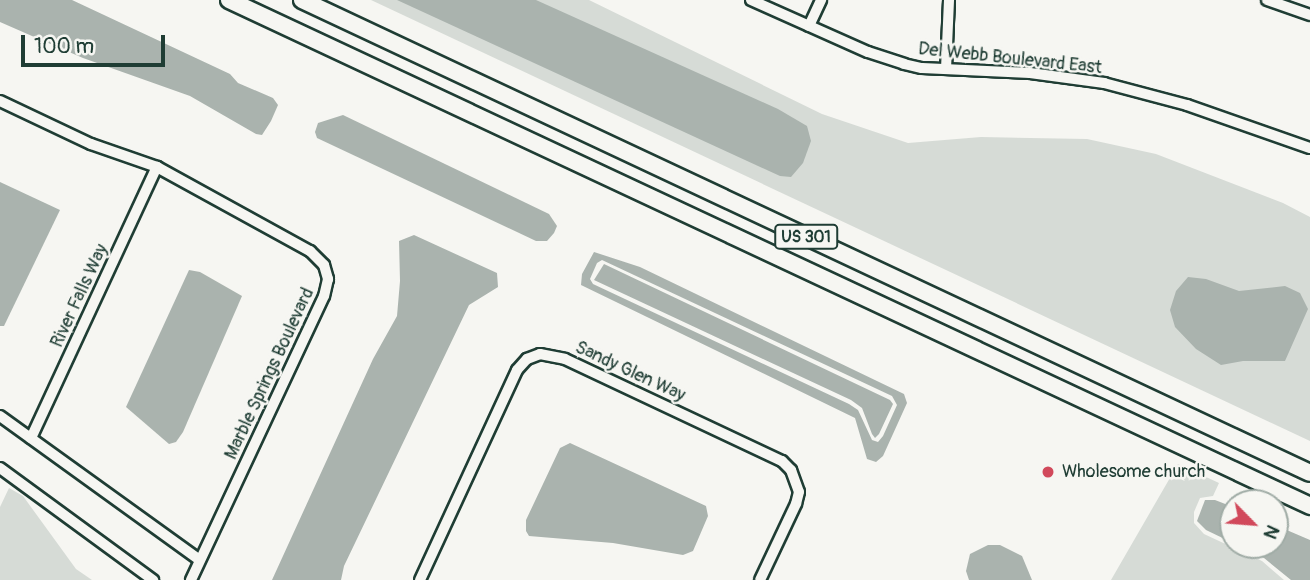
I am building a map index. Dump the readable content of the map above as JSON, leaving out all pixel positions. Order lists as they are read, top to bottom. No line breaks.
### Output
{"streets":{"main road":["US 301"],"street":["Del Webb Boulevard East","River Falls Way","Sandy Glen Way","Marble Springs Boulevard"]},"crossings":[["River Falls Way","Marble Springs Boulevard"]],"places":["Wholesome church"],"scale_bar":"100 m","north":"bottom right"}
